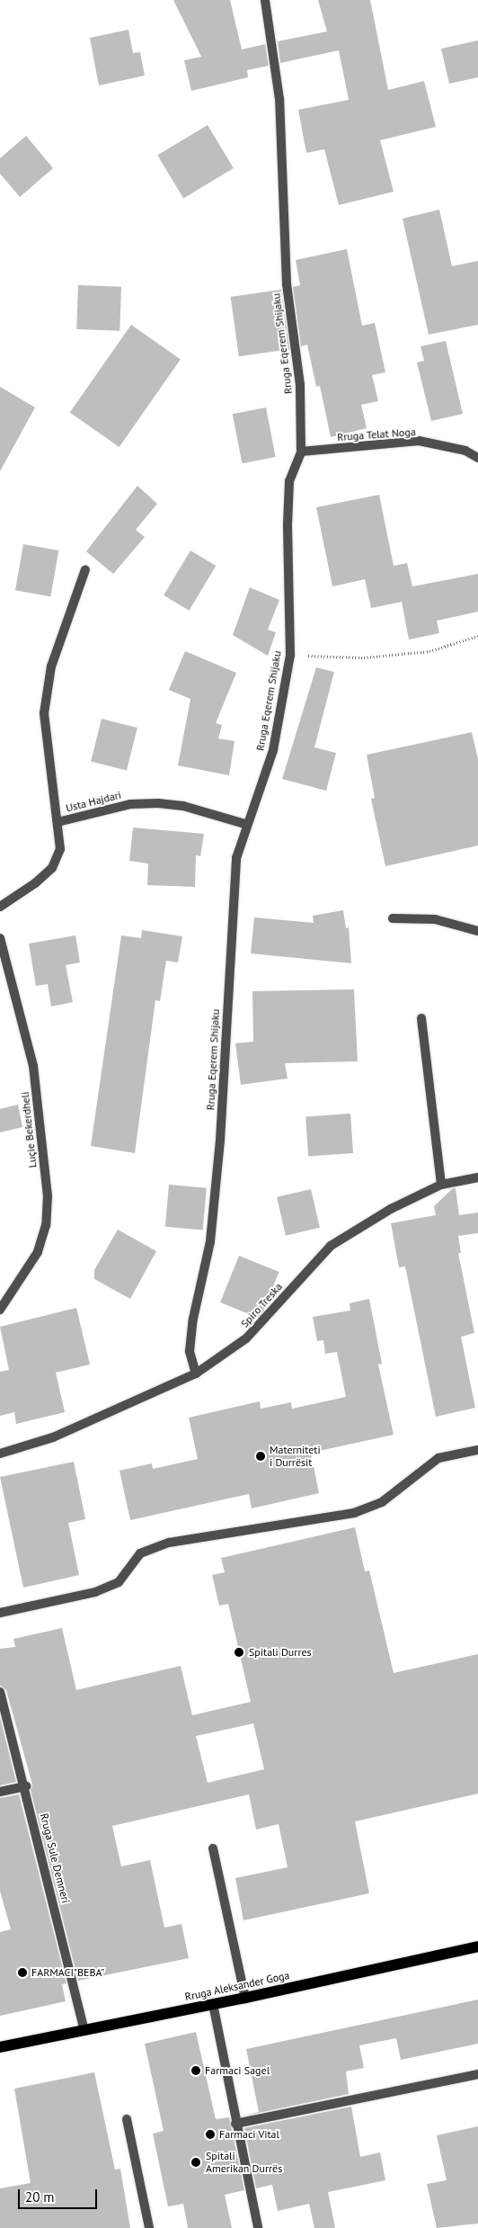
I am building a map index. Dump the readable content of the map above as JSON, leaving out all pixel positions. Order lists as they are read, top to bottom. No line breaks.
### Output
{"streets":{"main road":["Rruga Aleksander Goga"],"street":["Rruga Eqerem Shijaku","Rruga Telat Noga","Usta Hajdari","Luçie Bekerdheli","Spiro Treska","Rruga Sule Demneri"]},"crossings":[["Rruga Eqerem Shijaku","Rruga Telat Noga"],["Rruga Eqerem Shijaku","Usta Hajdari"],["Rruga Eqerem Shijaku","Spiro Treska"],["Rruga Sule Demneri","Rruga Aleksander Goga"]],"places":["Materniteti i Durrësit","Spitali Durres","FARMACI\"BEBA\"","Farmaci Sagel","Farmaci Vital","Spitali Amerikan Durrës"],"scale_bar":"20 m"}
